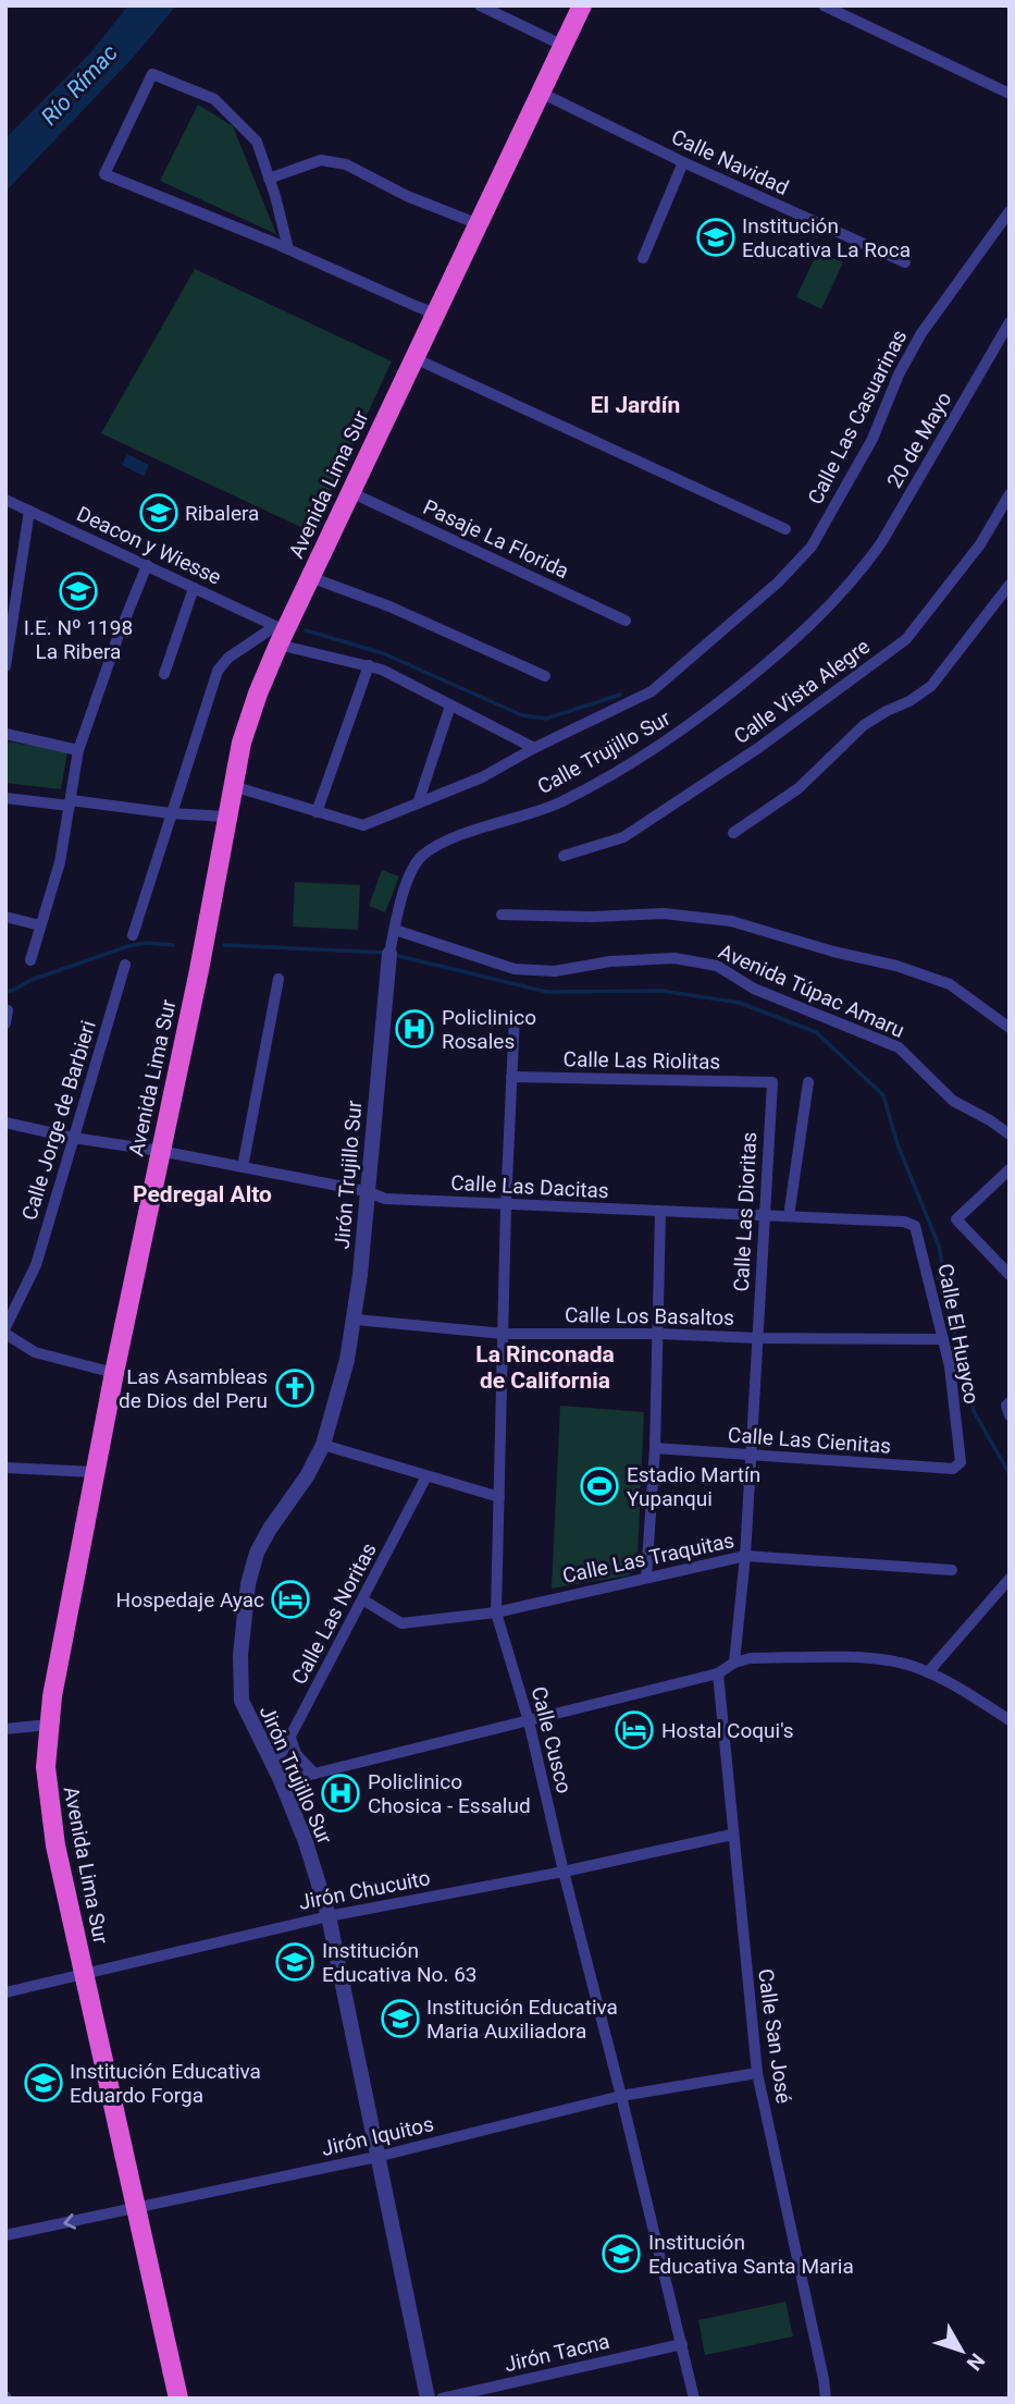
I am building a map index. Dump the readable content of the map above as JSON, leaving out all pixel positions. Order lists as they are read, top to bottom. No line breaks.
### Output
{"streets":{"highway":["Avenida Lima Sur"],"street":["Calle Navidad","Calle Las Casuarinas","20 de Mayo","Pasaje La Florida","Deacon y Wiesse","Calle Vista Alegre","Calle Trujillo Sur","Avenida Túpac Amaru","Calle Las Riolitas","Calle Jorge de Barbieri","Jirón Trujillo Sur","Calle Las Dacitas","Calle Las Dioritas","Calle Los Basaltos","Calle El Huayco","Calle Las Cienitas","Calle Las Traquitas","Calle Las Noritas","Calle Cusco","Jirón Chucuito","Calle San José","Jirón Iquitos","Jirón Tacna"]},"crossings":[["Calle Navidad","Avenida Lima Sur"],["Calle Las Casuarinas","Avenida Lima Sur"],["20 de Mayo","Calle Trujillo Sur"],["Avenida Lima Sur","Pasaje La Florida"],["Avenida Lima Sur","Deacon y Wiesse"],["Avenida Lima Sur","Calle Las Dacitas"],["Avenida Lima Sur","Jirón Chucuito"],["Avenida Lima Sur","Jirón Iquitos"],["Calle Trujillo Sur","Avenida Túpac Amaru"],["Calle Trujillo Sur","Jirón Trujillo Sur"],["Calle Las Riolitas","Calle Las Dioritas"],["Calle Las Riolitas","Calle Cusco"],["Calle Jorge de Barbieri","Calle Las Dacitas"],["Jirón Trujillo Sur","Calle Las Dacitas"],["Jirón Trujillo Sur","Calle Los Basaltos"],["Jirón Trujillo Sur","Calle Las Noritas"],["Jirón Trujillo Sur","Jirón Chucuito"],["Jirón Trujillo Sur","Jirón Iquitos"],["Calle Las Dacitas","Calle Las Dioritas"],["Calle Las Dacitas","Calle El Huayco"],["Calle Las Dacitas","Calle Cusco"],["Calle Las Dioritas","Calle Los Basaltos"],["Calle Las Dioritas","Calle Las Cienitas"],["Calle Las Dioritas","Calle Las Traquitas"],["Calle Los Basaltos","Calle El Huayco"],["Calle Los Basaltos","Calle Cusco"],["Calle El Huayco","Calle Las Cienitas"],["Calle Las Traquitas","Calle Las Noritas"],["Calle Las Traquitas","Calle Cusco"],["Calle Cusco","Jirón Chucuito"],["Calle Cusco","Jirón Iquitos"],["Calle Cusco","Jirón Tacna"],["Jirón Chucuito","Calle San José"],["Calle San José","Jirón Iquitos"]],"districts":["El Jardín","Pedregal Alto","La Rinconada de California"],"water":["Río Rímac"],"places":{"school or university":["Institución Educativa La Roca","Ribalera","I.E. Nº 1198 La Ribera","Institución Educativa No. 63","Institución Educativa Maria Auxiliadora","Institución Educativa Eduardo Forga","Institución Educativa Santa Maria"],"hospital":["Policlinico Rosales","Policlinico Chosica - Essalud"],"church":["Las Asambleas de Dios del Peru"],"sports":["Estadio Martín Yupanqui"],"hotel":["Hospedaje Ayac","Hostal Coqui's"]},"north":"bottom right"}
